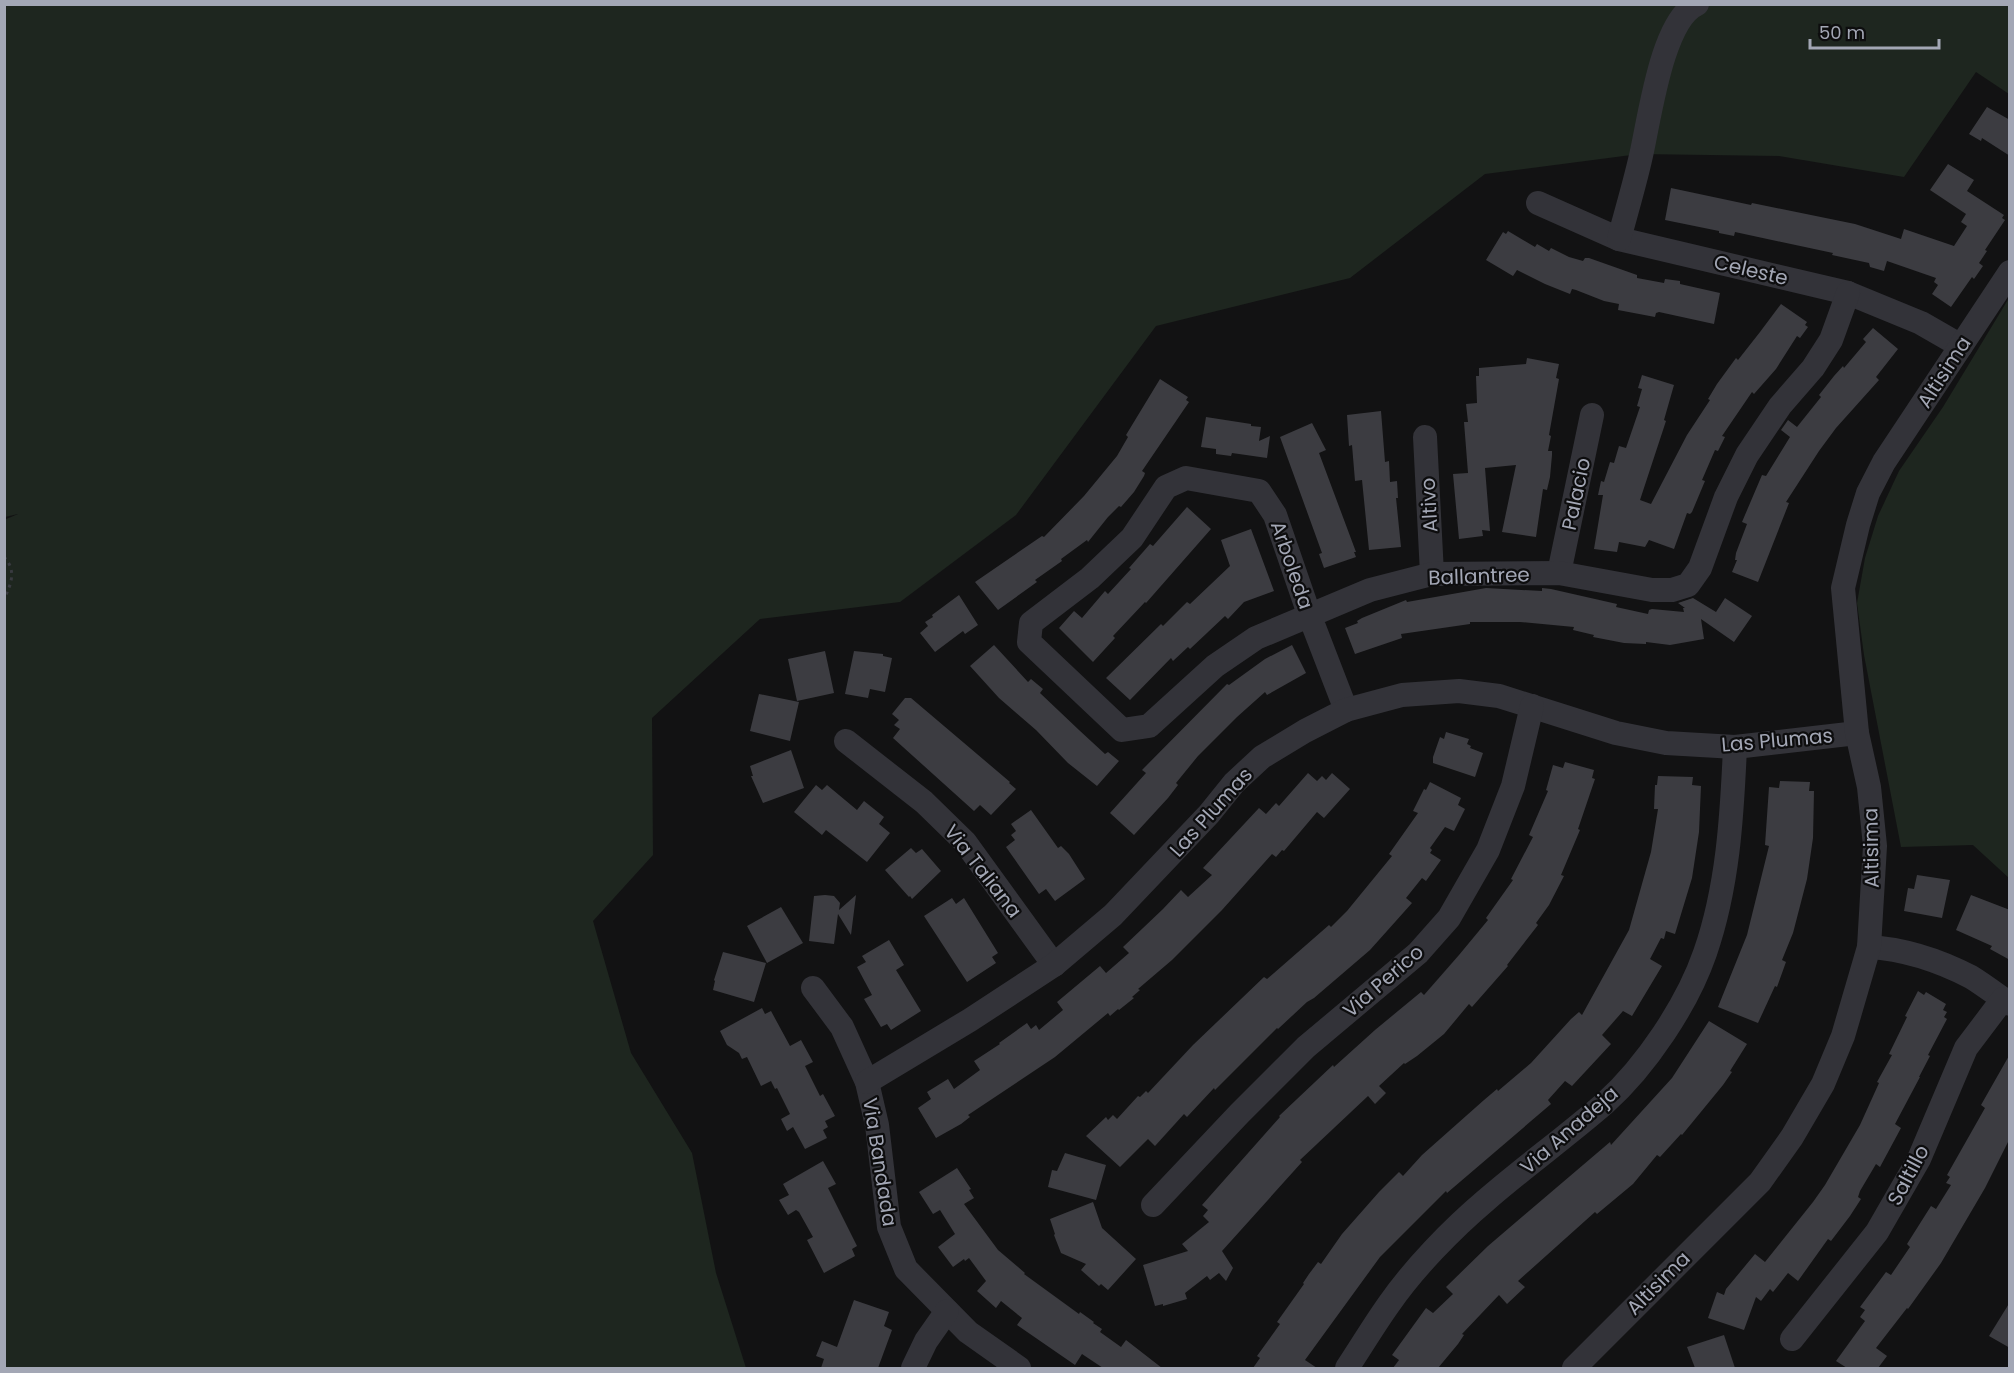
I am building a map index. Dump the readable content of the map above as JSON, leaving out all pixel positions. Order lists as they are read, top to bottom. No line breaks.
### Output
{"streets":{"street":["Celeste","Altisima","Palacio","Altivo","Arboleda","Ballantree","Las Plumas","Via Taliana","Via Perico","Via Anadeja","Via Bandada","Saltillo"]},"crossings":[["Celeste","Altisima"],["Celeste","Ballantree"],["Altisima","Las Plumas"],["Palacio","Ballantree"],["Altivo","Ballantree"],["Arboleda","Ballantree"],["Arboleda","Las Plumas"],["Las Plumas","Via Taliana"],["Las Plumas","Via Perico"],["Las Plumas","Via Anadeja"],["Las Plumas","Via Bandada"]],"scale_bar":"50 m"}
